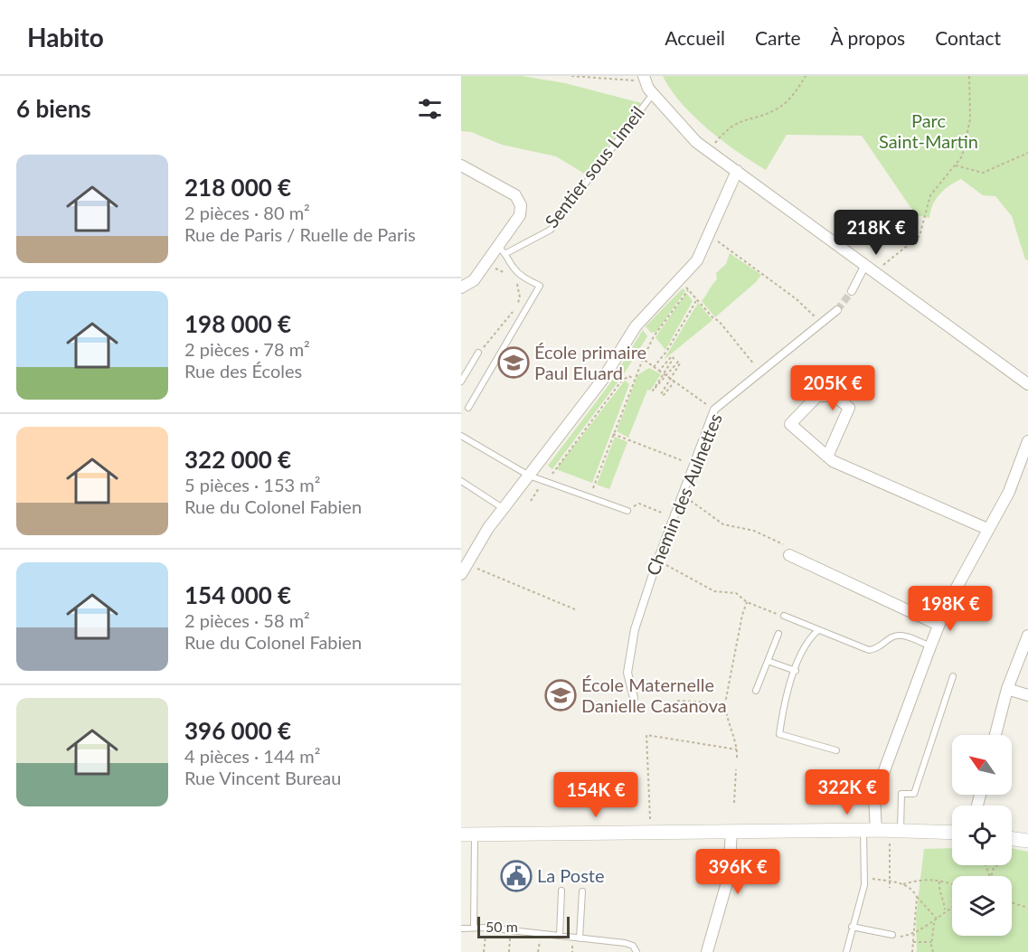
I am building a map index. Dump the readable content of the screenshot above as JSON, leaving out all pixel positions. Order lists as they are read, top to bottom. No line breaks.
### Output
{"streets":{"street":["Chemin des Aulnettes"],"lane":["Sentier sous Limeil"]},"parks":["Parc Saint-Martin"],"places":{"school or university":["École primaire Paul Eluard","École Maternelle Danielle Casanova"],"public building":["La Poste"]},"scale_bar":"50 m","north":"top left","page":{"header":"Habito","nav":["Accueil","Carte","À propos","Contact"],"heading":"6 biens","list":[{"name":"218 000 €","note":"2 pièces · 80 m² · Rue de Paris / Ruelle de Paris"},{"name":"198 000 €","note":"2 pièces · 78 m² · Rue des Écoles"},{"name":"322 000 €","note":"5 pièces · 153 m² · Rue du Colonel Fabien"},{"name":"154 000 €","note":"2 pièces · 58 m² · Rue du Colonel Fabien"},{"name":"396 000 €","note":"4 pièces · 144 m² · Rue Vincent Bureau"}],"price":["218K €","205K €","198K €","322K €","154K €","396K €"],"scale":"50 m"}}
